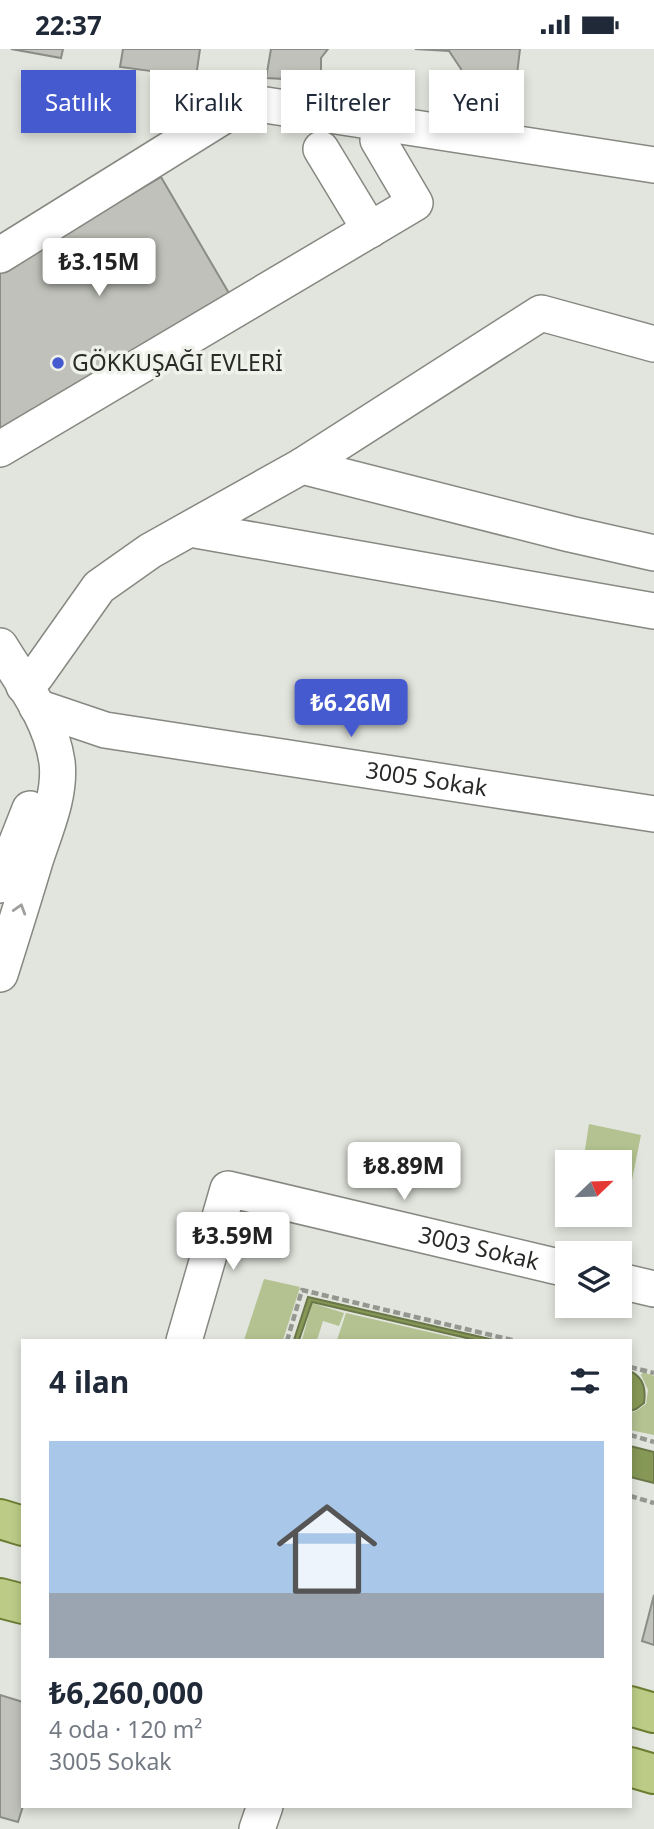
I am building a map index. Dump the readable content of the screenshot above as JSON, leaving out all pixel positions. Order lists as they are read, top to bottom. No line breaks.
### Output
{"streets":{"street":["3005 Sokak","3003 Sokak"]},"places":["GÖKKUŞAĞI EVLERİ"],"north":"top right","page":{"status":"22:37","chip":["Satılık","Kiralık","Filtreler","Yeni"],"price":["₺3.15M","₺6.26M","₺8.89M","₺3.59M"],"heading":"4 ilan","list":[{"name":"₺6,260,000","note":"4 oda · 120 m² · 3005 Sokak"}]}}
